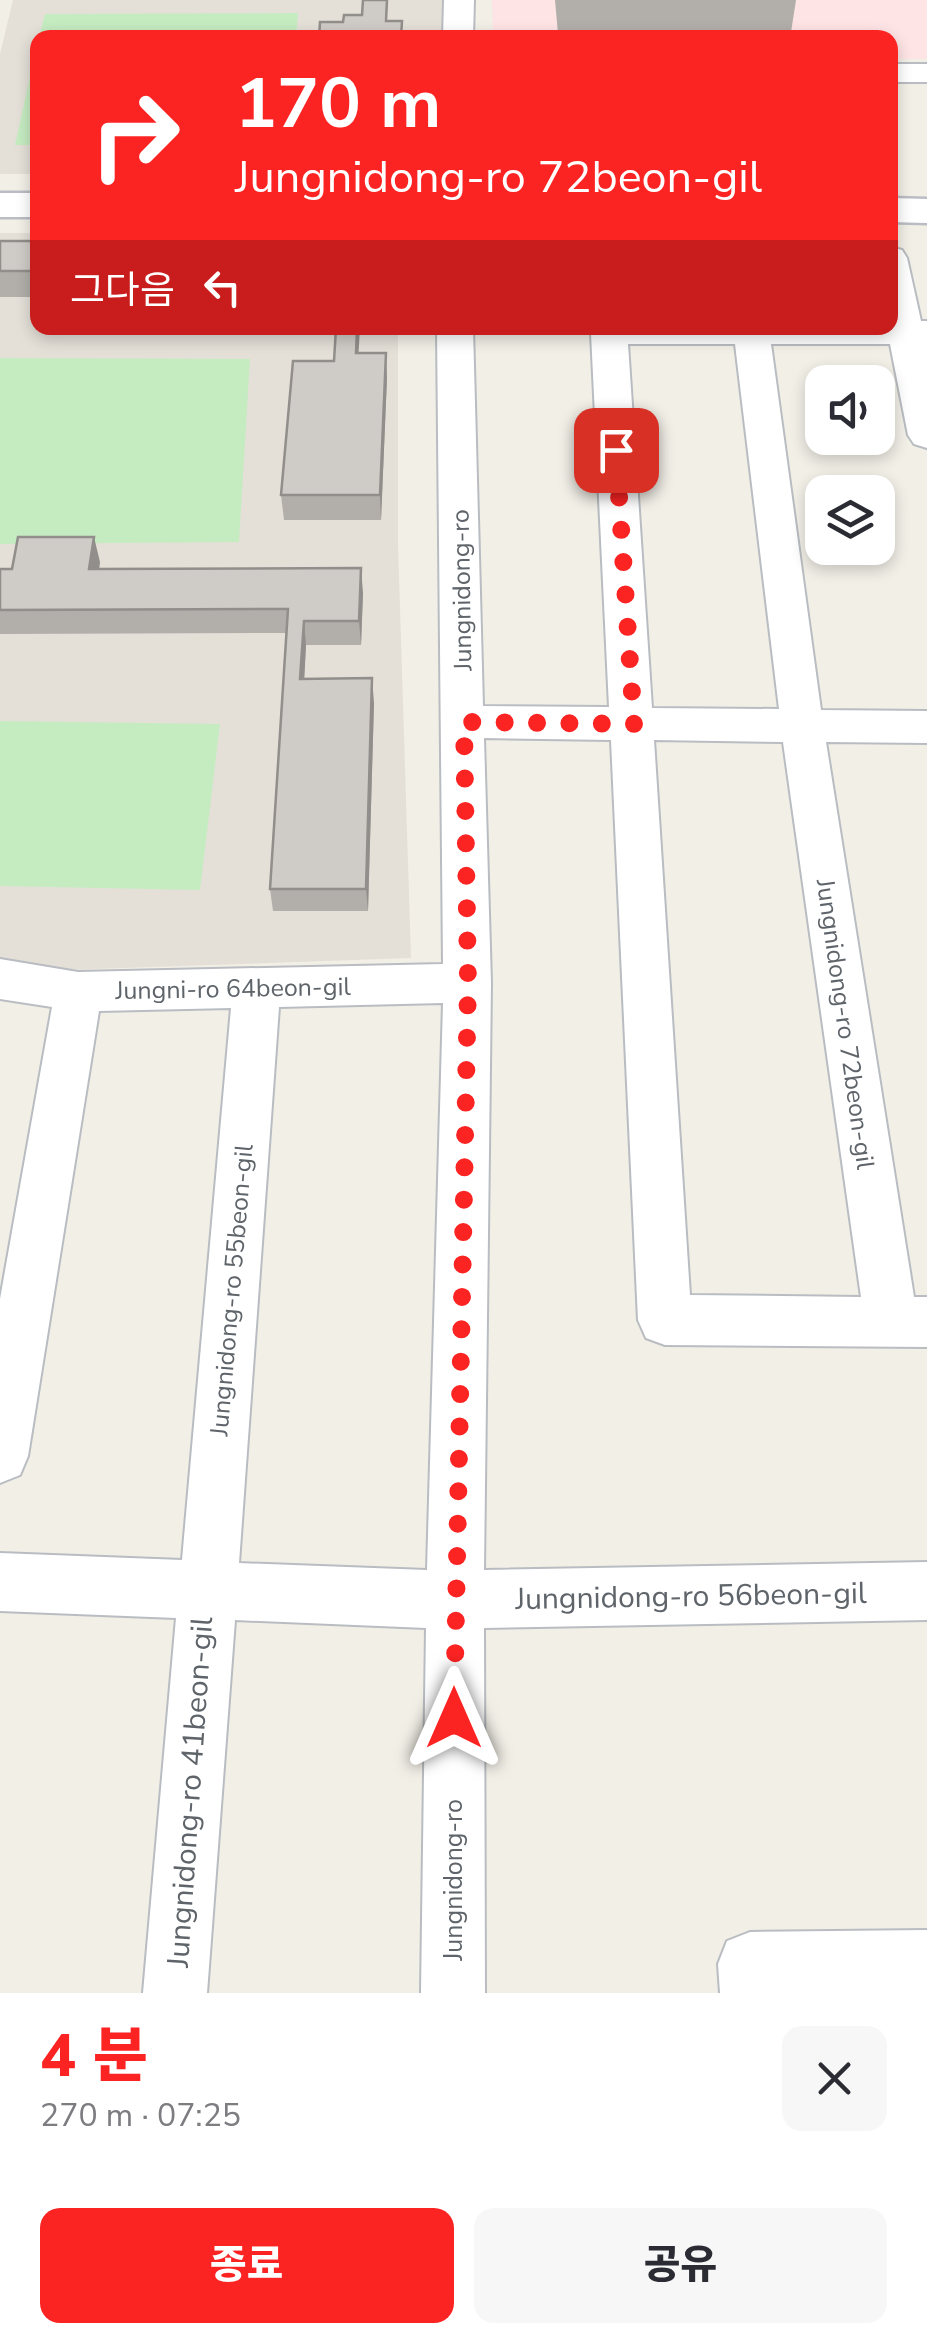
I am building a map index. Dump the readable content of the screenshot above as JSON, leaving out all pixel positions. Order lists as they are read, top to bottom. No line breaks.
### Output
{"streets":{"street":["Jungnidong-ro","Jungni-ro 64beon-gil","Jungnidong-ro 72beon-gil","Jungnidong-ro 55beon-gil","Jungnidong-ro 56beon-gil","Jungnidong-ro 41beon-gil"]},"crossings":[["Jungnidong-ro","Jungni-ro 64beon-gil"],["Jungnidong-ro","Jungnidong-ro 56beon-gil"],["Jungni-ro 64beon-gil","Jungnidong-ro 55beon-gil"],["Jungnidong-ro 55beon-gil","Jungnidong-ro 41beon-gil"]],"page":{"turn":["170 m","Jungnidong-ro 72beon-gil"],"then":"그다음","heading":["4 분","270 m · 07:25"],"buttons":["종료","공유"]}}
